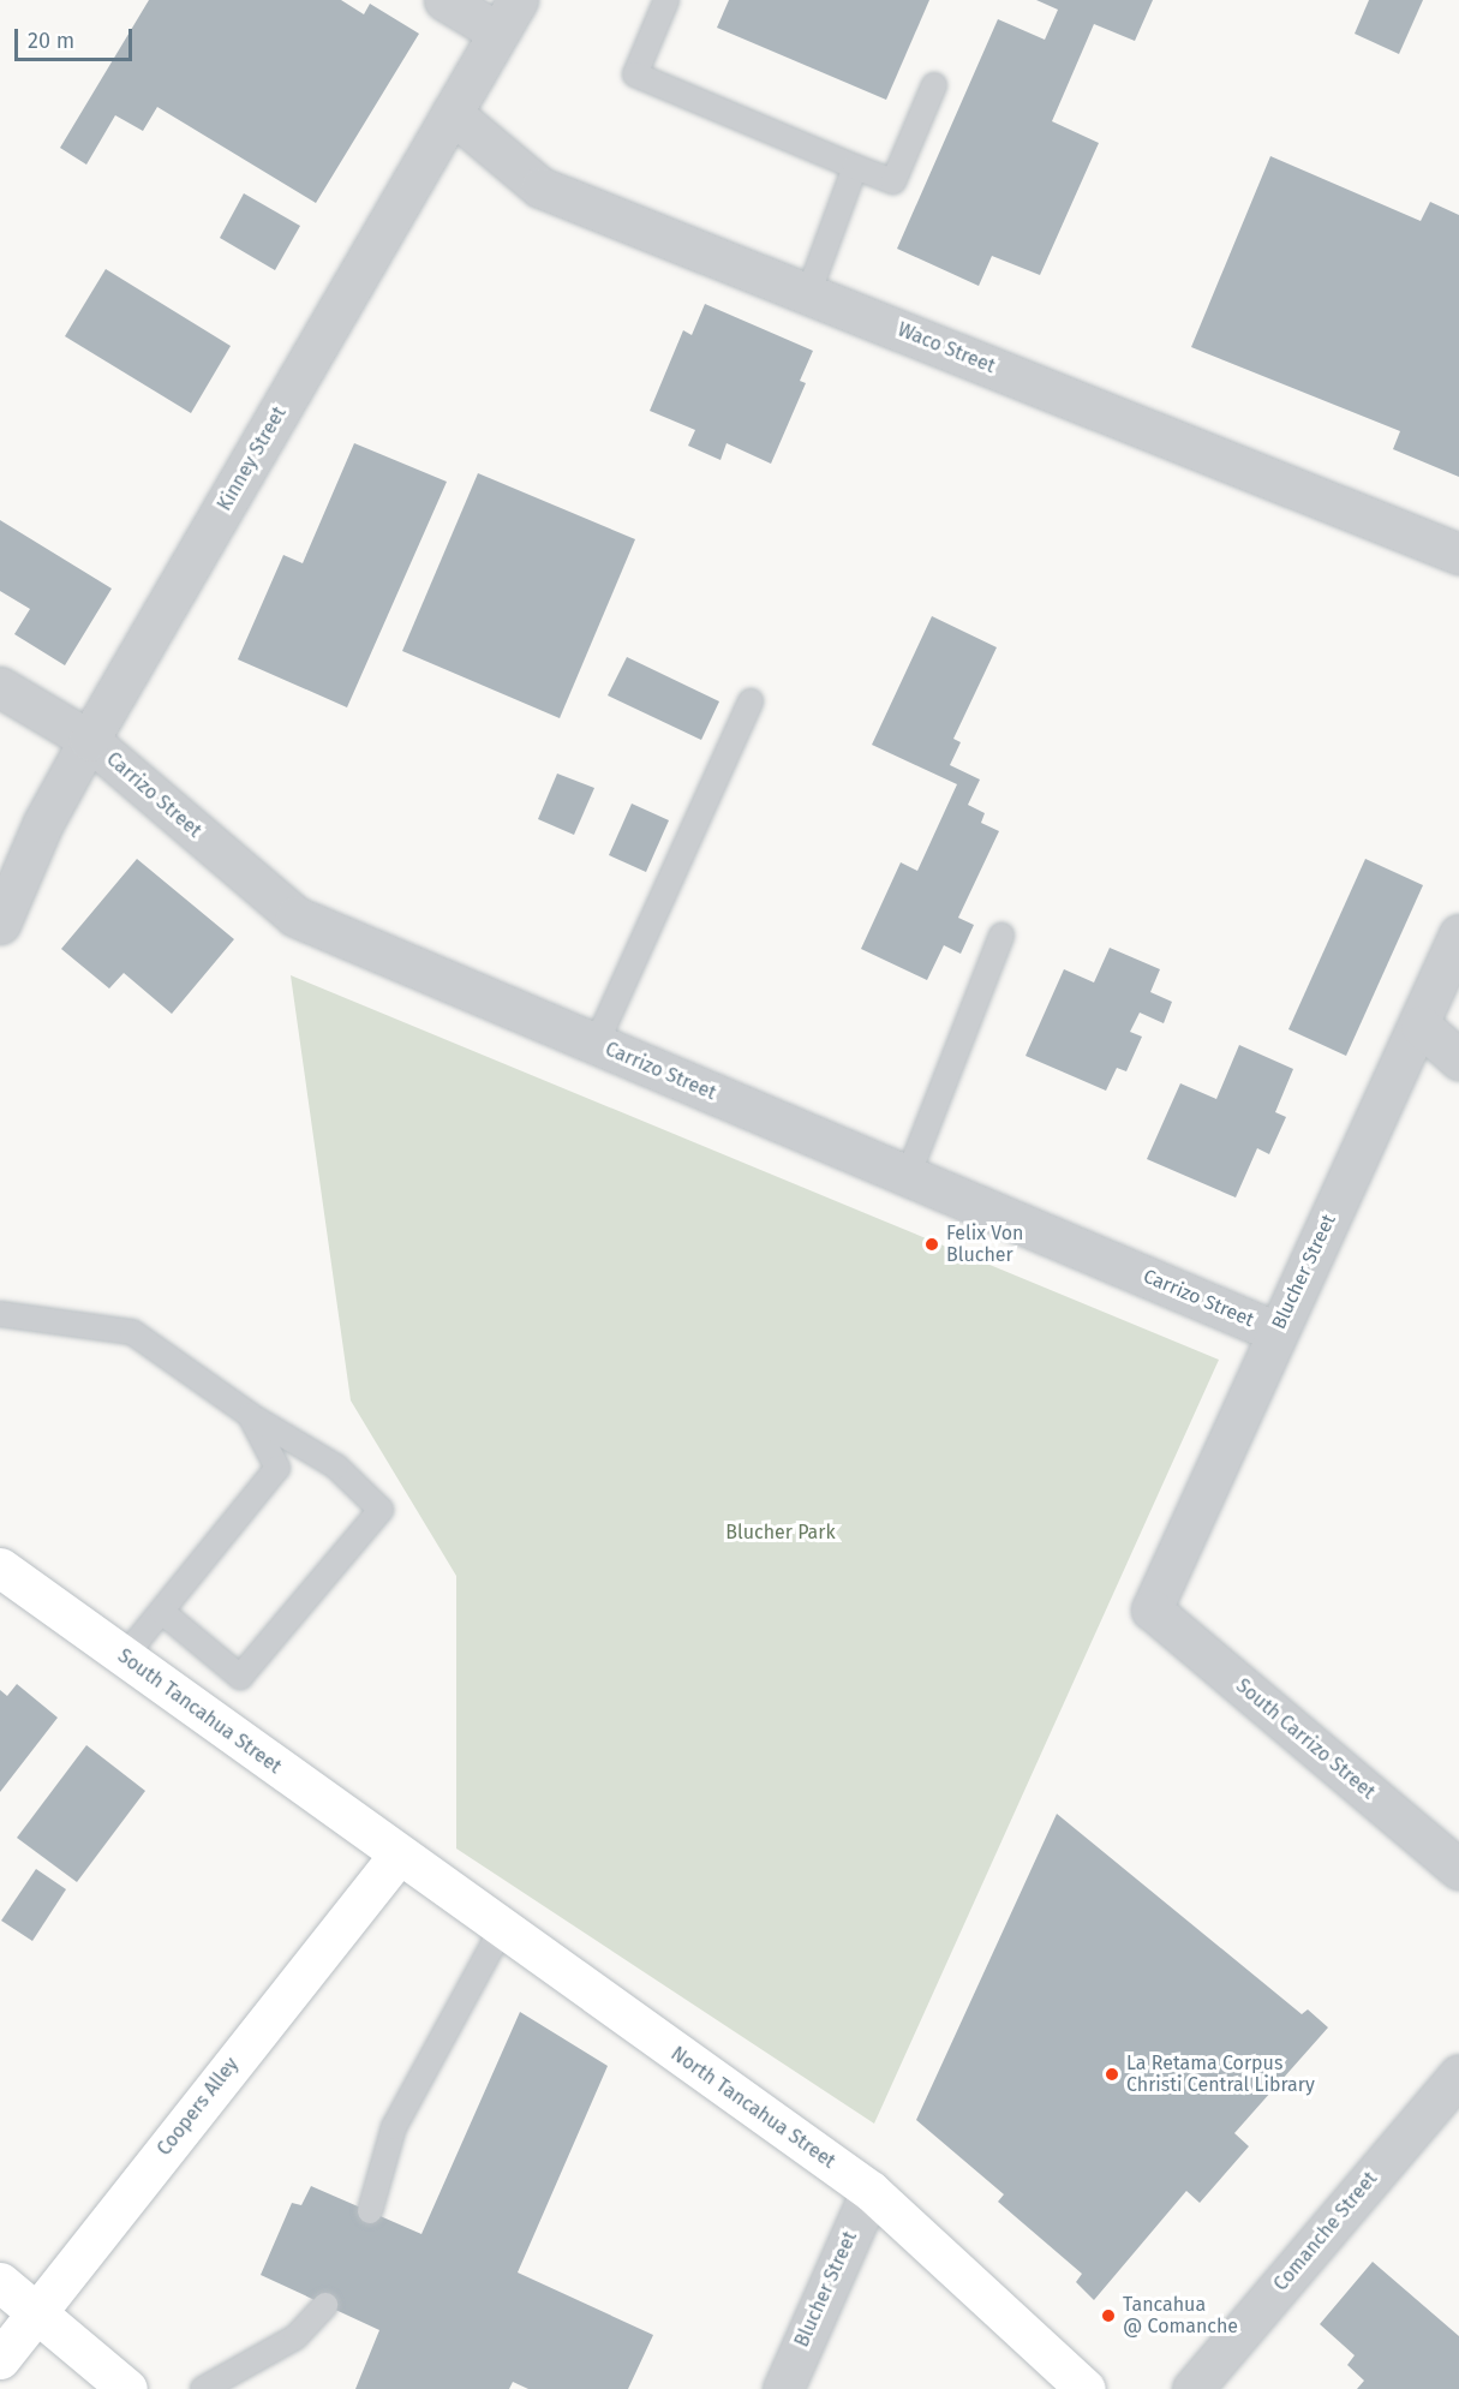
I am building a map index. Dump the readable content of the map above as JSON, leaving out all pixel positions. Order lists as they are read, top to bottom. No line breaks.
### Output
{"streets":{"main road":["South Tancahua Street","Coopers Alley","North Tancahua Street"],"street":["Waco Street","Kinney Street","Carrizo Street","Blucher Street","South Carrizo Street","Comanche Street"]},"crossings":[["Waco Street","Kinney Street"],["Kinney Street","Carrizo Street"],["Carrizo Street","Blucher Street"],["Blucher Street","South Carrizo Street"],["Blucher Street","North Tancahua Street"],["South Tancahua Street","Coopers Alley"],["South Tancahua Street","North Tancahua Street"],["Coopers Alley","North Tancahua Street"]],"parks":["Blucher Park"],"places":["Felix Von Blucher","La Retama Corpus Christi Central Library","Tancahua @ Comanche"],"scale_bar":"20 m"}
